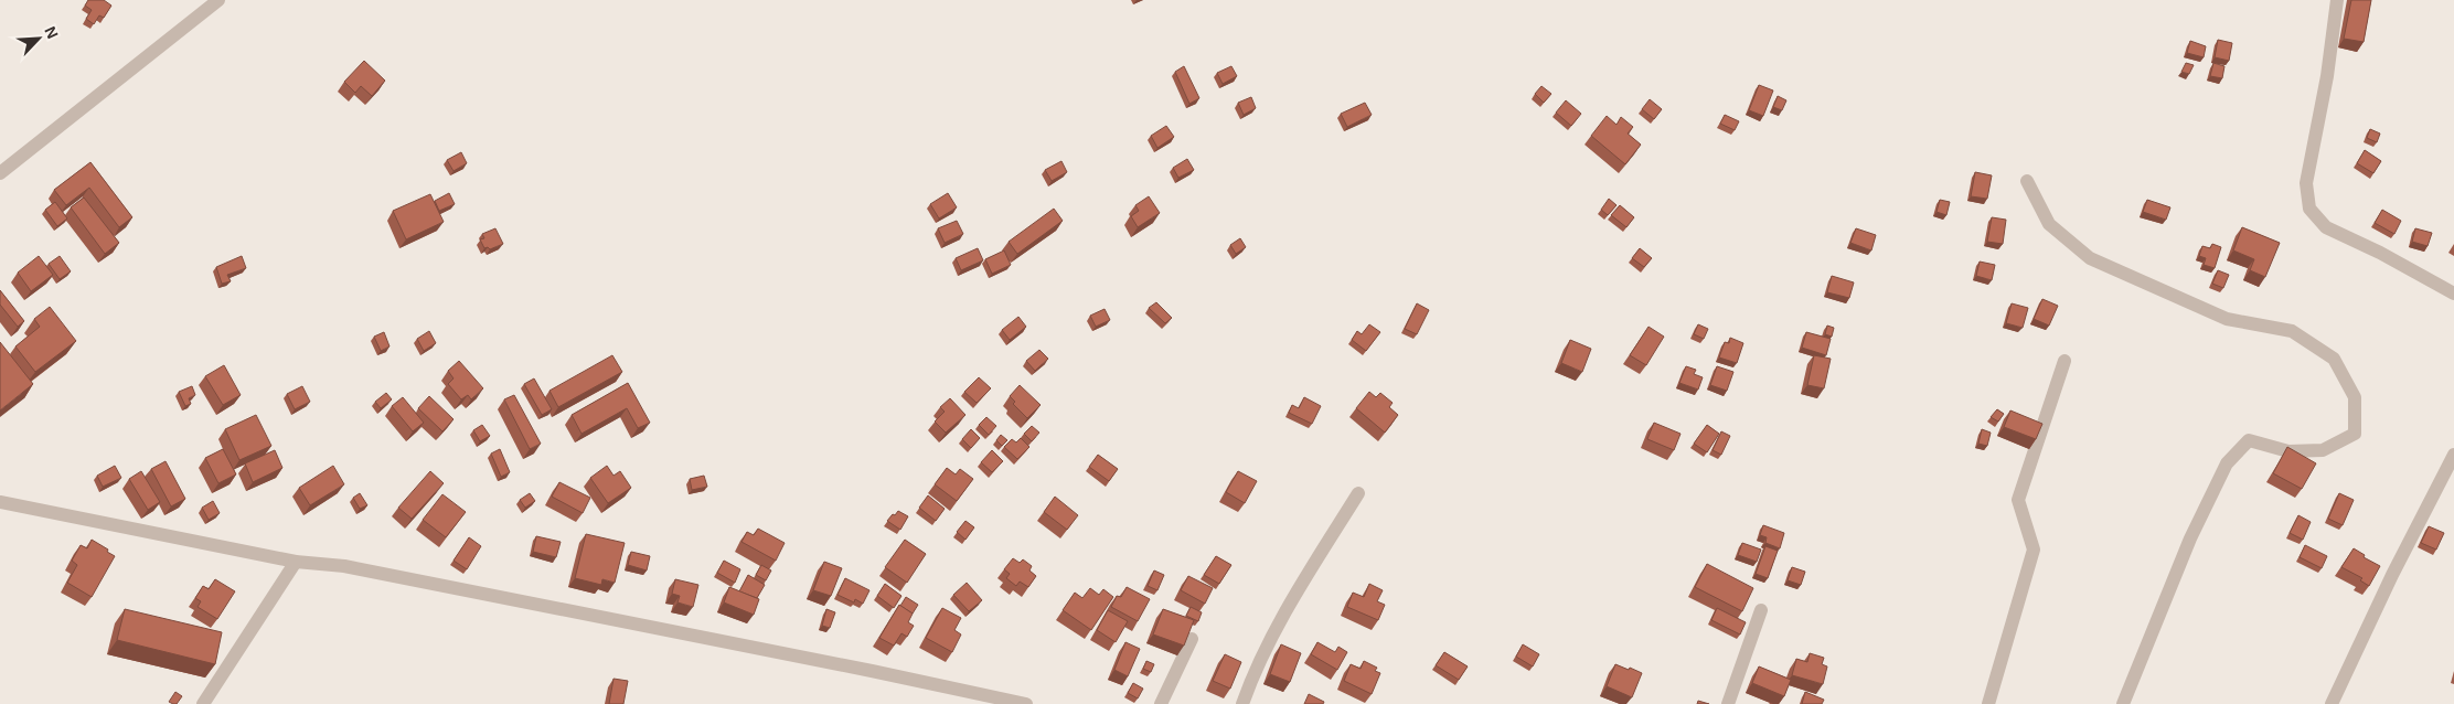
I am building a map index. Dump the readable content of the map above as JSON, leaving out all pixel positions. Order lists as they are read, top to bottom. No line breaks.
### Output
{"north":"top right"}
